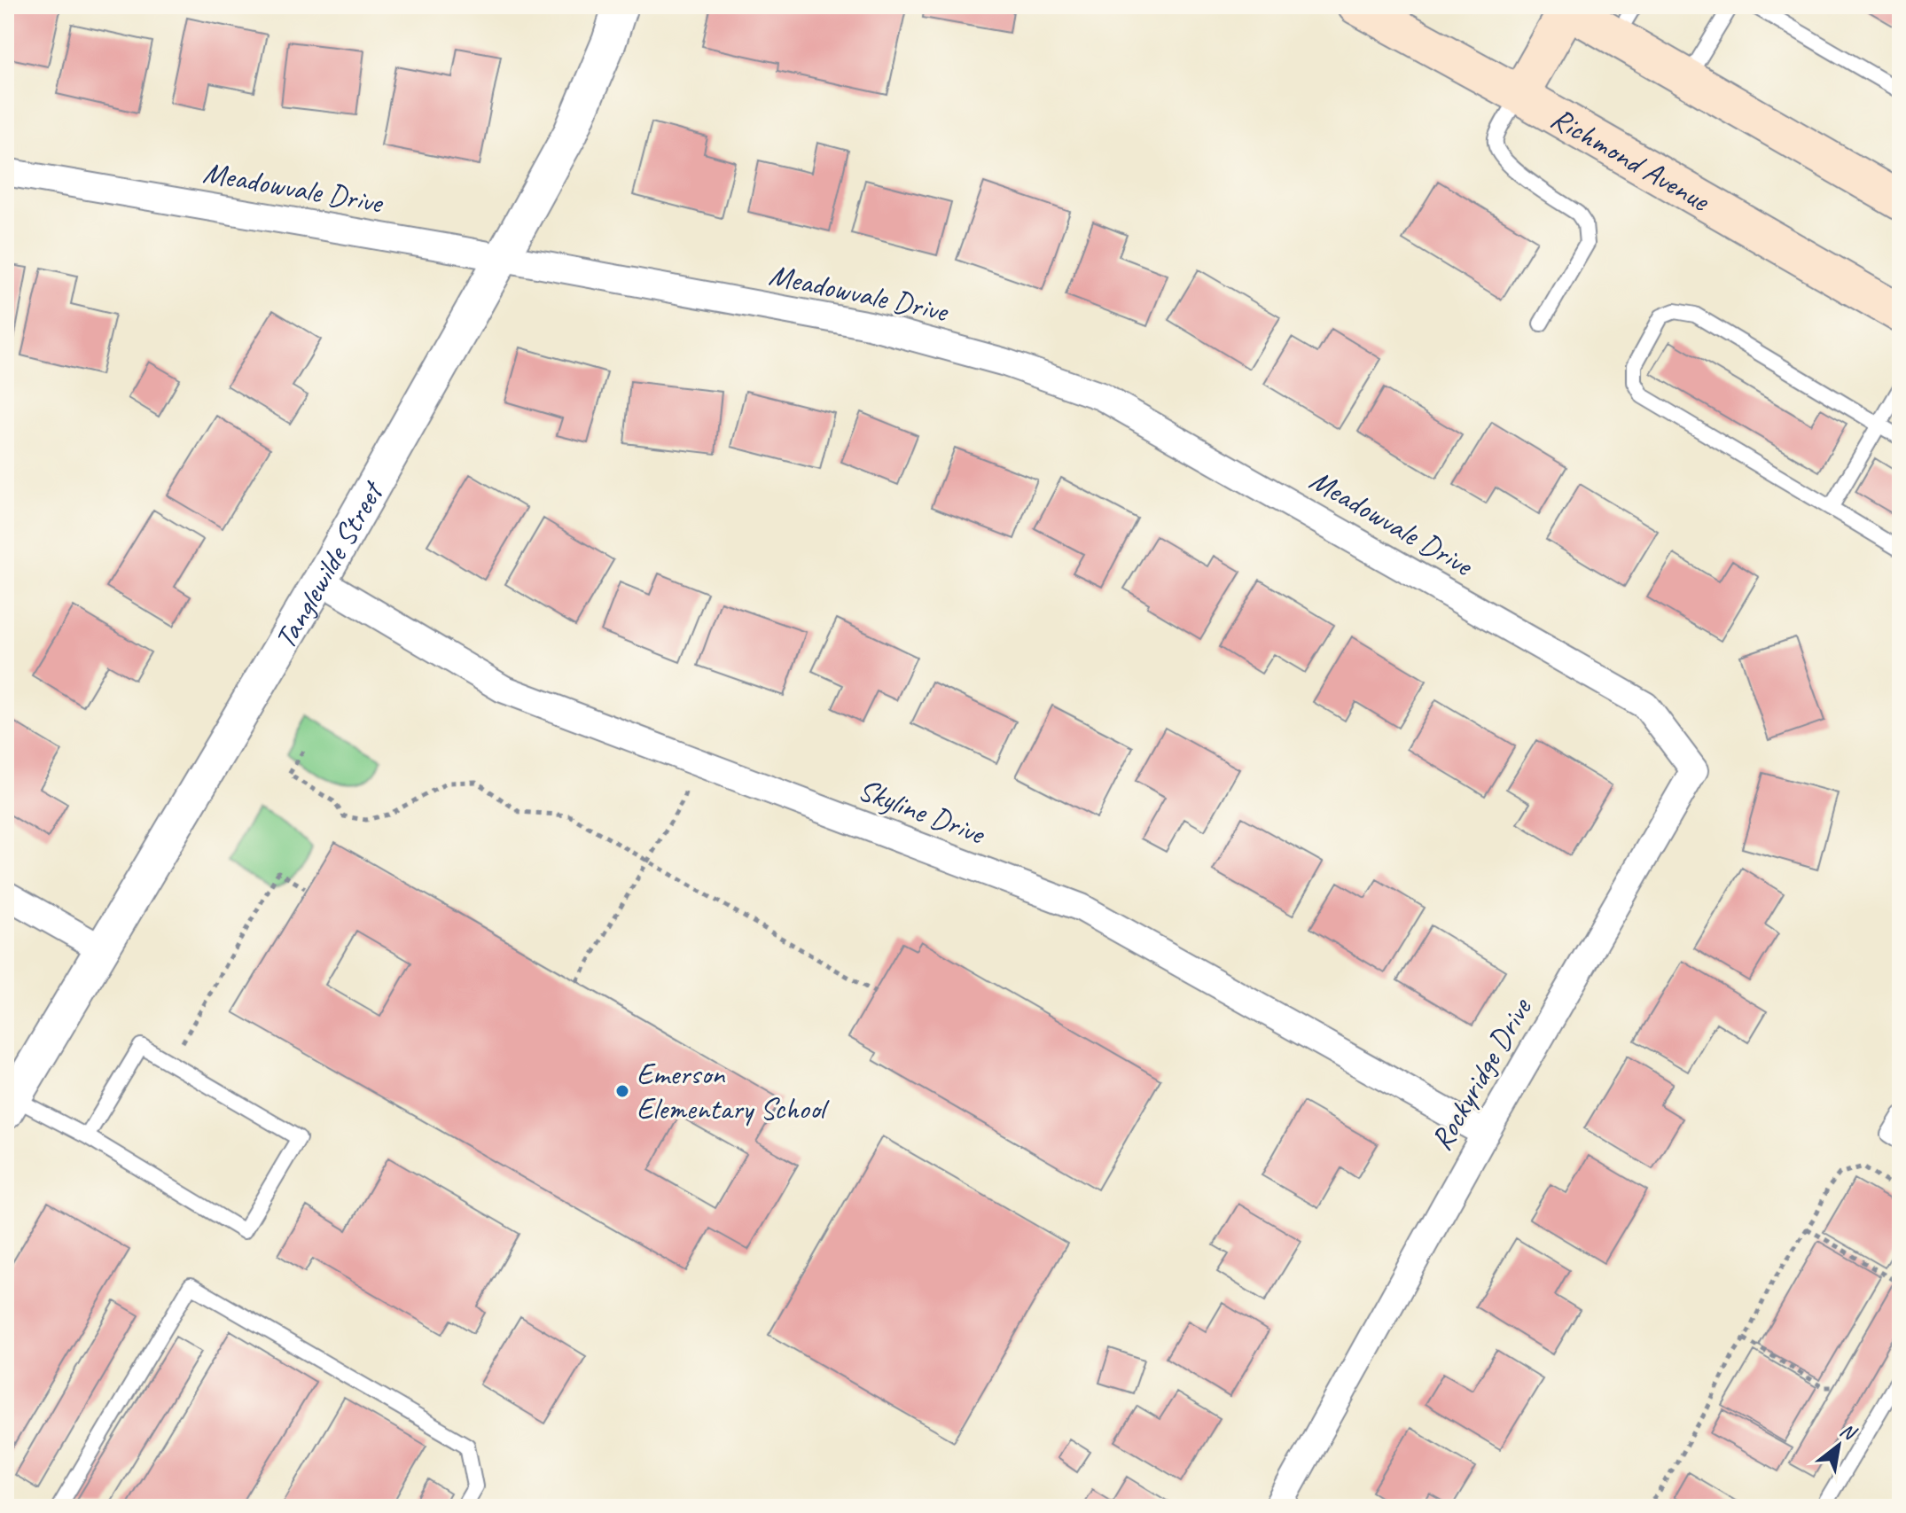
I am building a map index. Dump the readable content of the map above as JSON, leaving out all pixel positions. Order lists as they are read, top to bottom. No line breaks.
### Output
{"streets":{"main road":["Richmond Avenue"],"street":["Meadowvale Drive","Tanglewilde Street","Skyline Drive","Rockyridge Drive"]},"crossings":[["Meadowvale Drive","Tanglewilde Street"],["Meadowvale Drive","Rockyridge Drive"],["Tanglewilde Street","Skyline Drive"],["Skyline Drive","Rockyridge Drive"]],"places":["Emerson Elementary School"],"north":"top right"}
